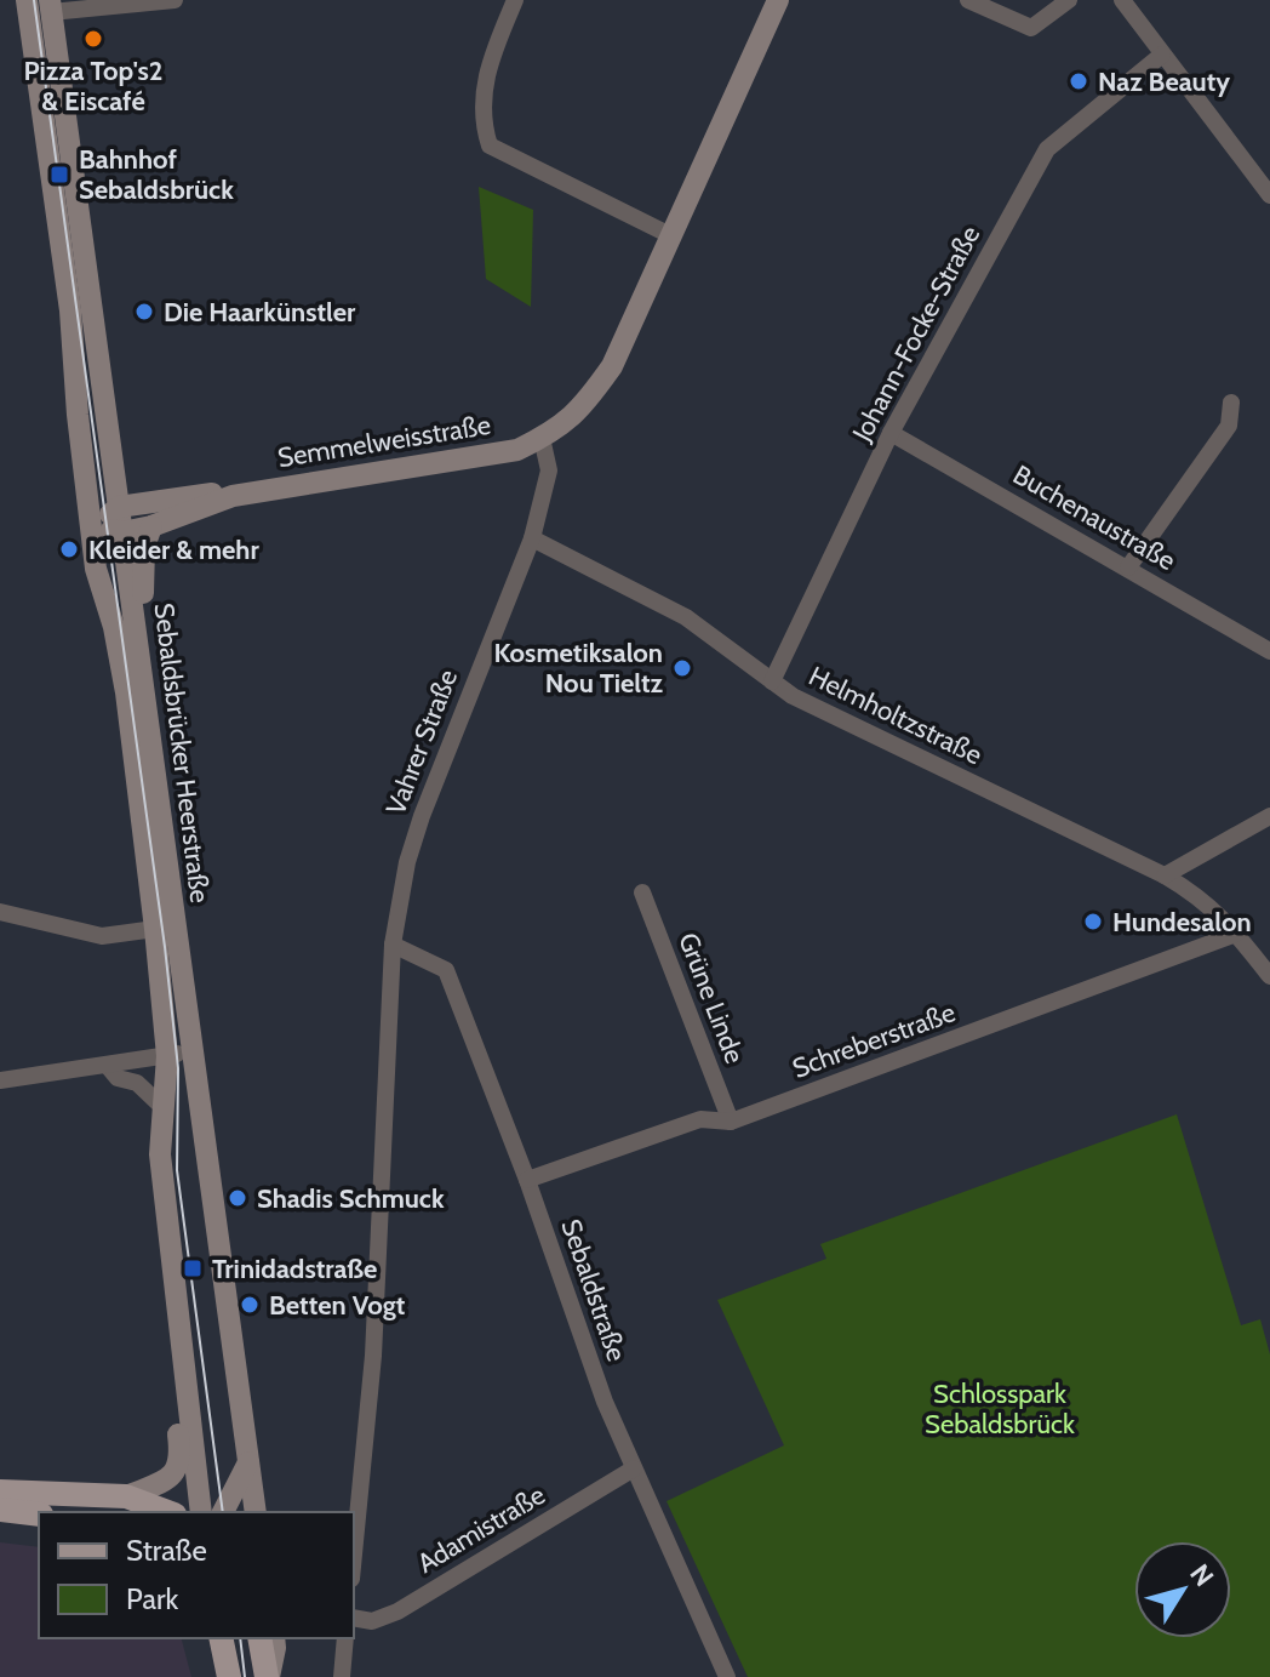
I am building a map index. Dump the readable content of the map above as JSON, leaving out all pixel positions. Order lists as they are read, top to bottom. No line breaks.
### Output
{"streets":{"main road":["Semmelweisstraße","Sebaldsbrücker Heerstraße"],"street":["Johann-Focke-Straße","Buchenaustraße","Helmholtzstraße","Vahrer Straße","Grüne Linde","Schreberstraße","Sebaldstraße","Adamistraße"]},"crossings":[["Johann-Focke-Straße","Buchenaustraße"],["Johann-Focke-Straße","Helmholtzstraße"],["Semmelweisstraße","Vahrer Straße"],["Semmelweisstraße","Sebaldsbrücker Heerstraße"],["Helmholtzstraße","Vahrer Straße"],["Helmholtzstraße","Schreberstraße"],["Vahrer Straße","Sebaldstraße"],["Grüne Linde","Schreberstraße"],["Schreberstraße","Sebaldstraße"],["Sebaldstraße","Adamistraße"]],"parks":["Schlosspark Sebaldsbrück"],"places":{"other":["Pizza Top's2 & Eiscafé","Naz Beauty","Die Haarkünstler","Kleider & mehr","Kosmetiksalon Nou Tieltz","Hundesalon","Shadis Schmuck","Betten Vogt"],"transit":["Bahnhof Sebaldsbrück","Trinidadstraße"]},"legend":["Straße","Park"],"north":"top right"}
